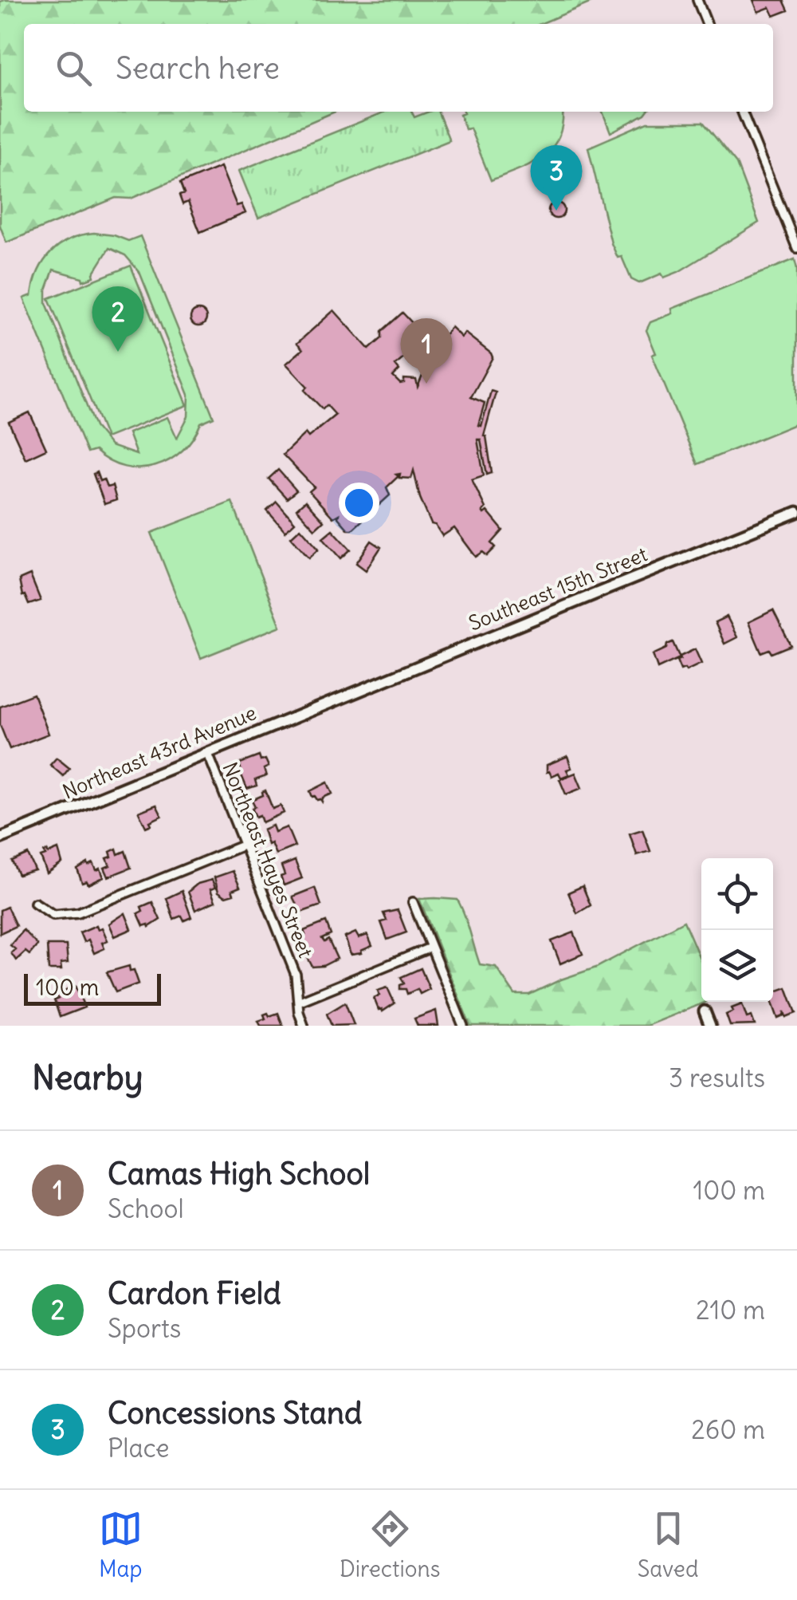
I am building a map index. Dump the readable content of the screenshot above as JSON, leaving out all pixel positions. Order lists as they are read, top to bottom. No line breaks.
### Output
{"streets":{"street":["Southeast 15th Street","Northeast 43rd Avenue","Northeast Hayes Street"]},"crossings":[["Southeast 15th Street","Northeast 43rd Avenue"],["Northeast 43rd Avenue","Northeast Hayes Street"]],"scale_bar":"100 m","page":{"search":"Search here","pins":["3","2","1"],"scale":"100 m","heading":["Nearby","3 results"],"list":[{"mark":"1","name":"Camas High School","note":"School","value":"100 m"},{"mark":"2","name":"Cardon Field","note":"Sports","value":"210 m"},{"mark":"3","name":"Concessions Stand","note":"Place","value":"260 m"}],"nav":["Map","Directions","Saved"]}}
